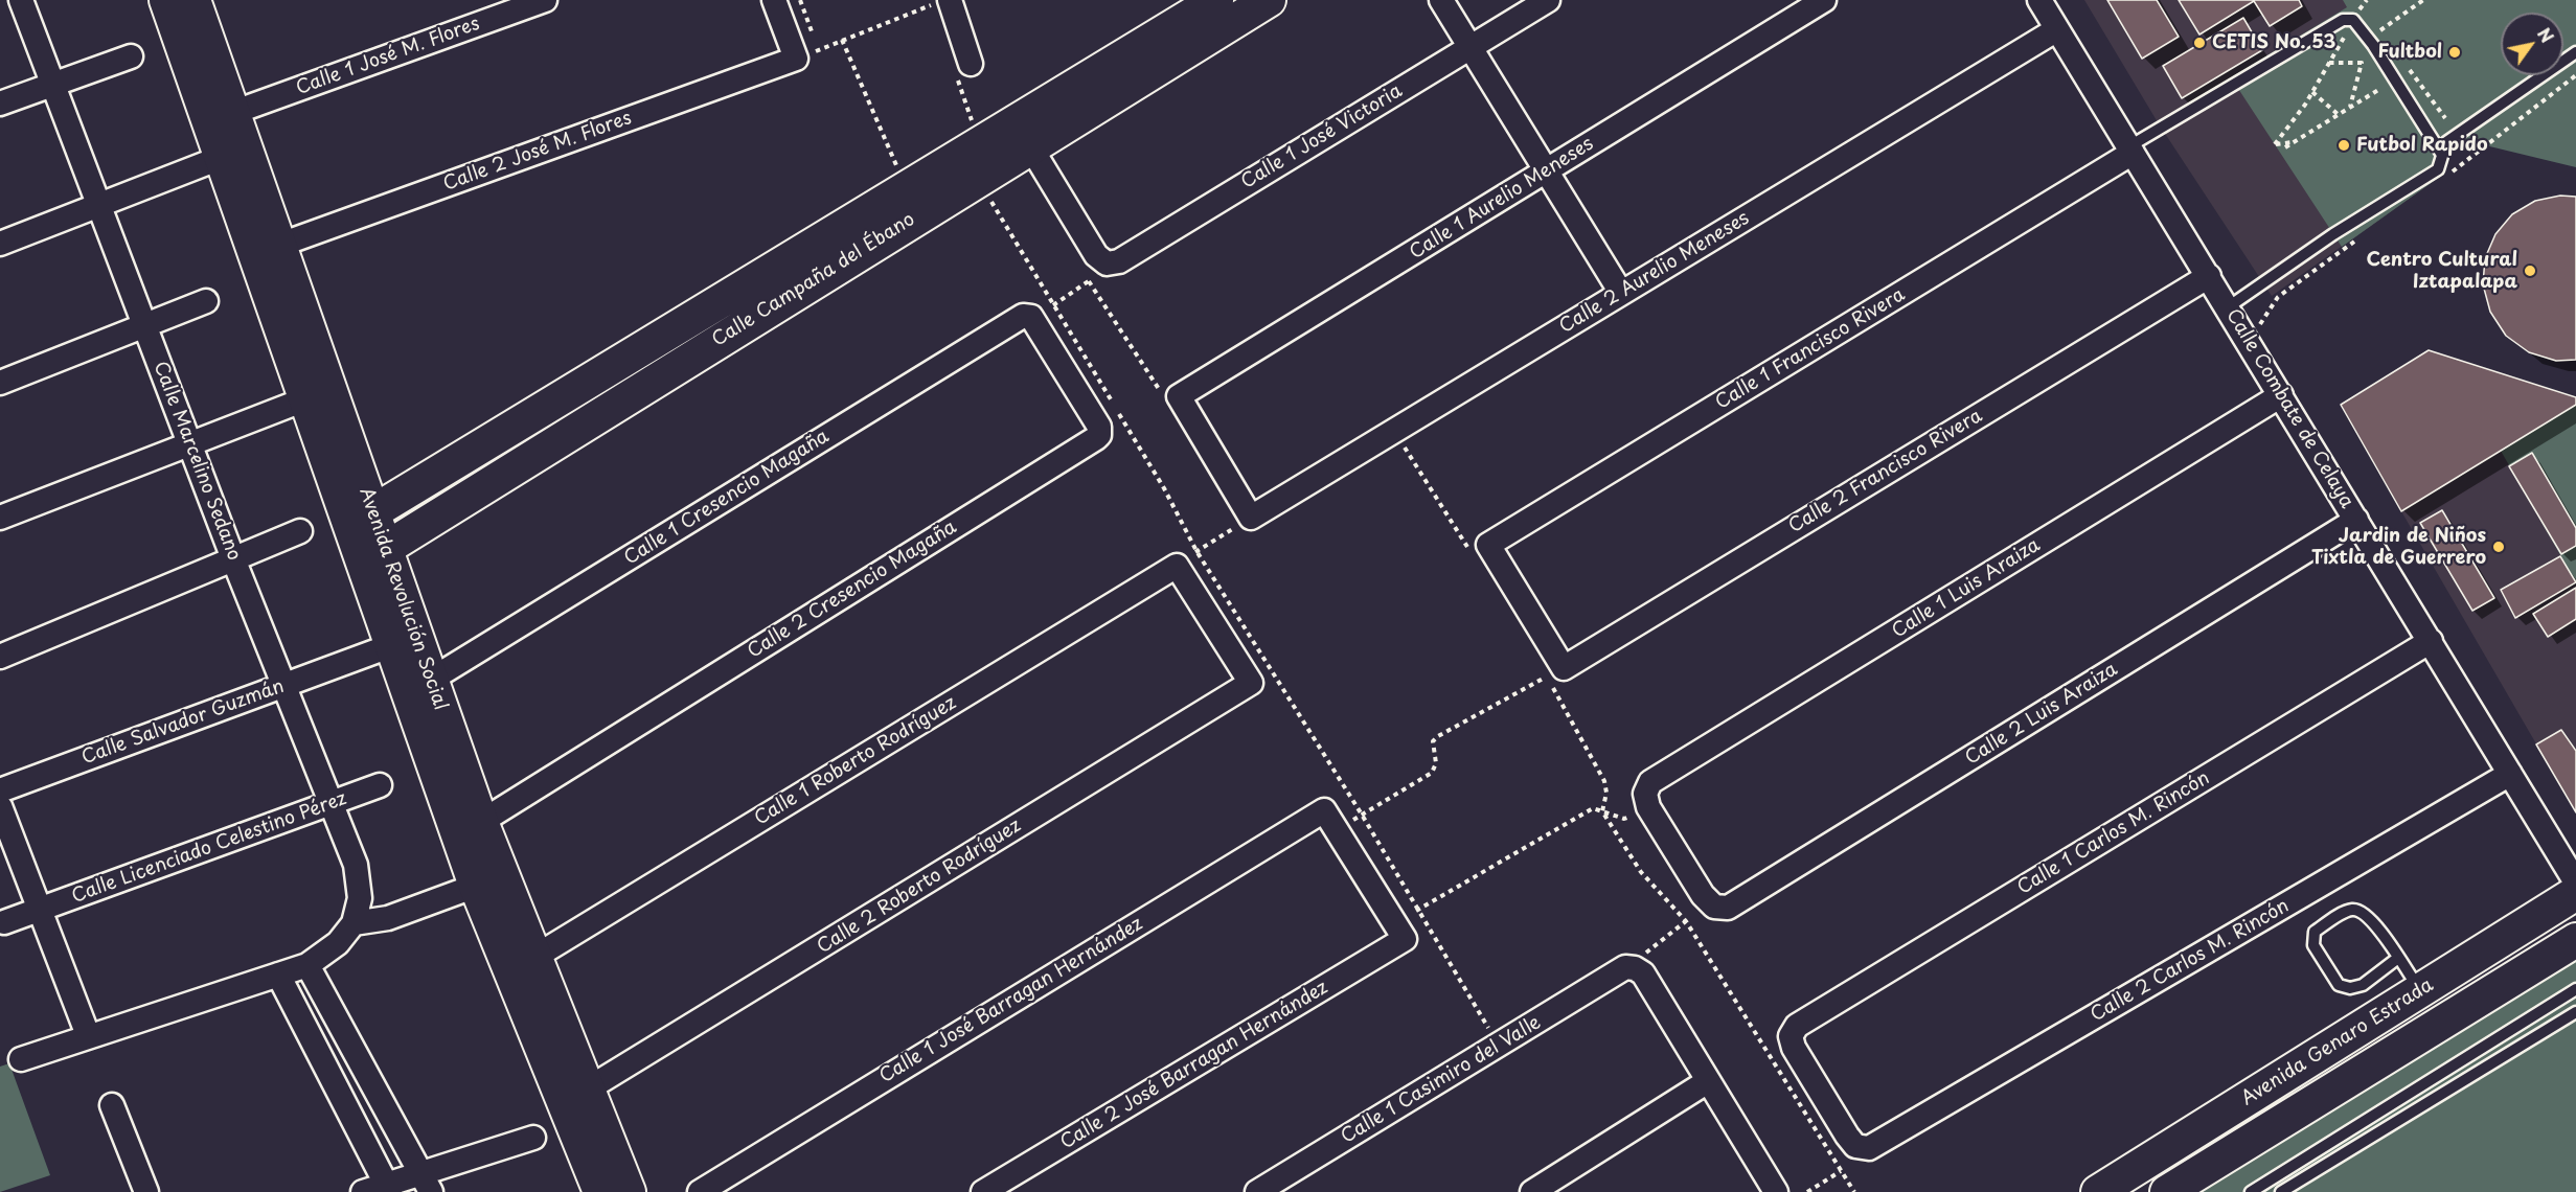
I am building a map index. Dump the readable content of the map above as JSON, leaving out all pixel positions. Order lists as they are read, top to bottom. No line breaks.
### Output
{"streets":{"street":["Calle 1 José M. Flores","Calle 1 José Victoria","Calle 2 José M. Flores","Calle 1 Aurelio Meneses","Calle 2 Aurelio Meneses","Calle Campaña del Ébano","Calle 1 Francisco Rivera","Calle Combate de Celaya","Calle Marcelino Sedano","Calle 2 Francisco Rivera","Calle 1 Cresencio Magaña","Calle 1 Luis Araiza","Calle 2 Cresencio Magaña","Avenida Revolución Social","Calle 2 Luis Araiza","Calle Salvador Guzmán","Calle 1 Roberto Rodríguez","Calle 1 Carlos M. Rincón","Calle Licenciado Celestino Pérez","Calle 2 Roberto Rodríguez","Calle 2 Carlos M. Rincón","Calle 1 José Barragan Hernández","Avenida Genaro Estrada","Calle 2 José Barragan Hernández","Calle 1 Casimiro del Valle"]},"crossings":[["Calle 1 José M. Flores","Avenida Revolución Social"],["Calle 2 José M. Flores","Avenida Revolución Social"],["Calle 2 Aurelio Meneses","Calle Combate de Celaya"],["Calle Campaña del Ébano","Avenida Revolución Social"],["Calle 1 Francisco Rivera","Calle Combate de Celaya"],["Calle 1 Francisco Rivera","Calle 2 Francisco Rivera"],["Calle Combate de Celaya","Calle 2 Francisco Rivera"],["Calle Combate de Celaya","Calle 1 Luis Araiza"],["Calle Combate de Celaya","Calle 2 Luis Araiza"],["Calle Combate de Celaya","Calle 1 Carlos M. Rincón"],["Calle Combate de Celaya","Calle 2 Carlos M. Rincón"],["Calle Marcelino Sedano","Calle Salvador Guzmán"],["Calle Marcelino Sedano","Calle Licenciado Celestino Pérez"],["Calle 1 Cresencio Magaña","Calle 2 Cresencio Magaña"],["Calle 1 Cresencio Magaña","Avenida Revolución Social"],["Calle 1 Luis Araiza","Calle 2 Luis Araiza"],["Calle 2 Cresencio Magaña","Avenida Revolución Social"],["Avenida Revolución Social","Calle Salvador Guzmán"],["Avenida Revolución Social","Calle 1 Roberto Rodríguez"],["Avenida Revolución Social","Calle 2 Roberto Rodríguez"],["Calle 1 Roberto Rodríguez","Calle 2 Roberto Rodríguez"],["Calle 1 Carlos M. Rincón","Calle 2 Carlos M. Rincón"]],"places":["CETIS No. 53","Fultbol","Futbol Rapido","Centro Cultural Iztapalapa","Jardin de Niños Tixtla de Guerrero"],"north":"top right"}
